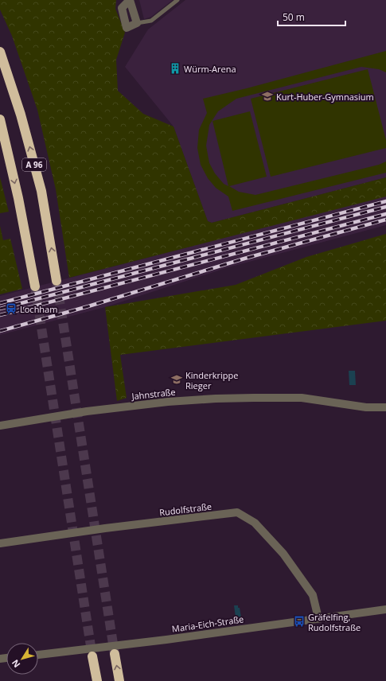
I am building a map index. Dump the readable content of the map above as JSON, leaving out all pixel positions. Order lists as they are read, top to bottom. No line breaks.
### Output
{"streets":{"highway":["A 96"],"street":["Jahnstraße","Rudolfstraße","Maria-Eich-Straße"]},"crossings":[["Rudolfstraße","Maria-Eich-Straße"]],"places":{"building":["Würm-Arena"],"school or university":["Kurt-Huber-Gymnasium","Kinderkrippe Rieger"],"station":["Lochham"],"bus stop":["Gräfelfing, Rudolfstraße"]},"scale_bar":"50 m","north":"bottom left"}
